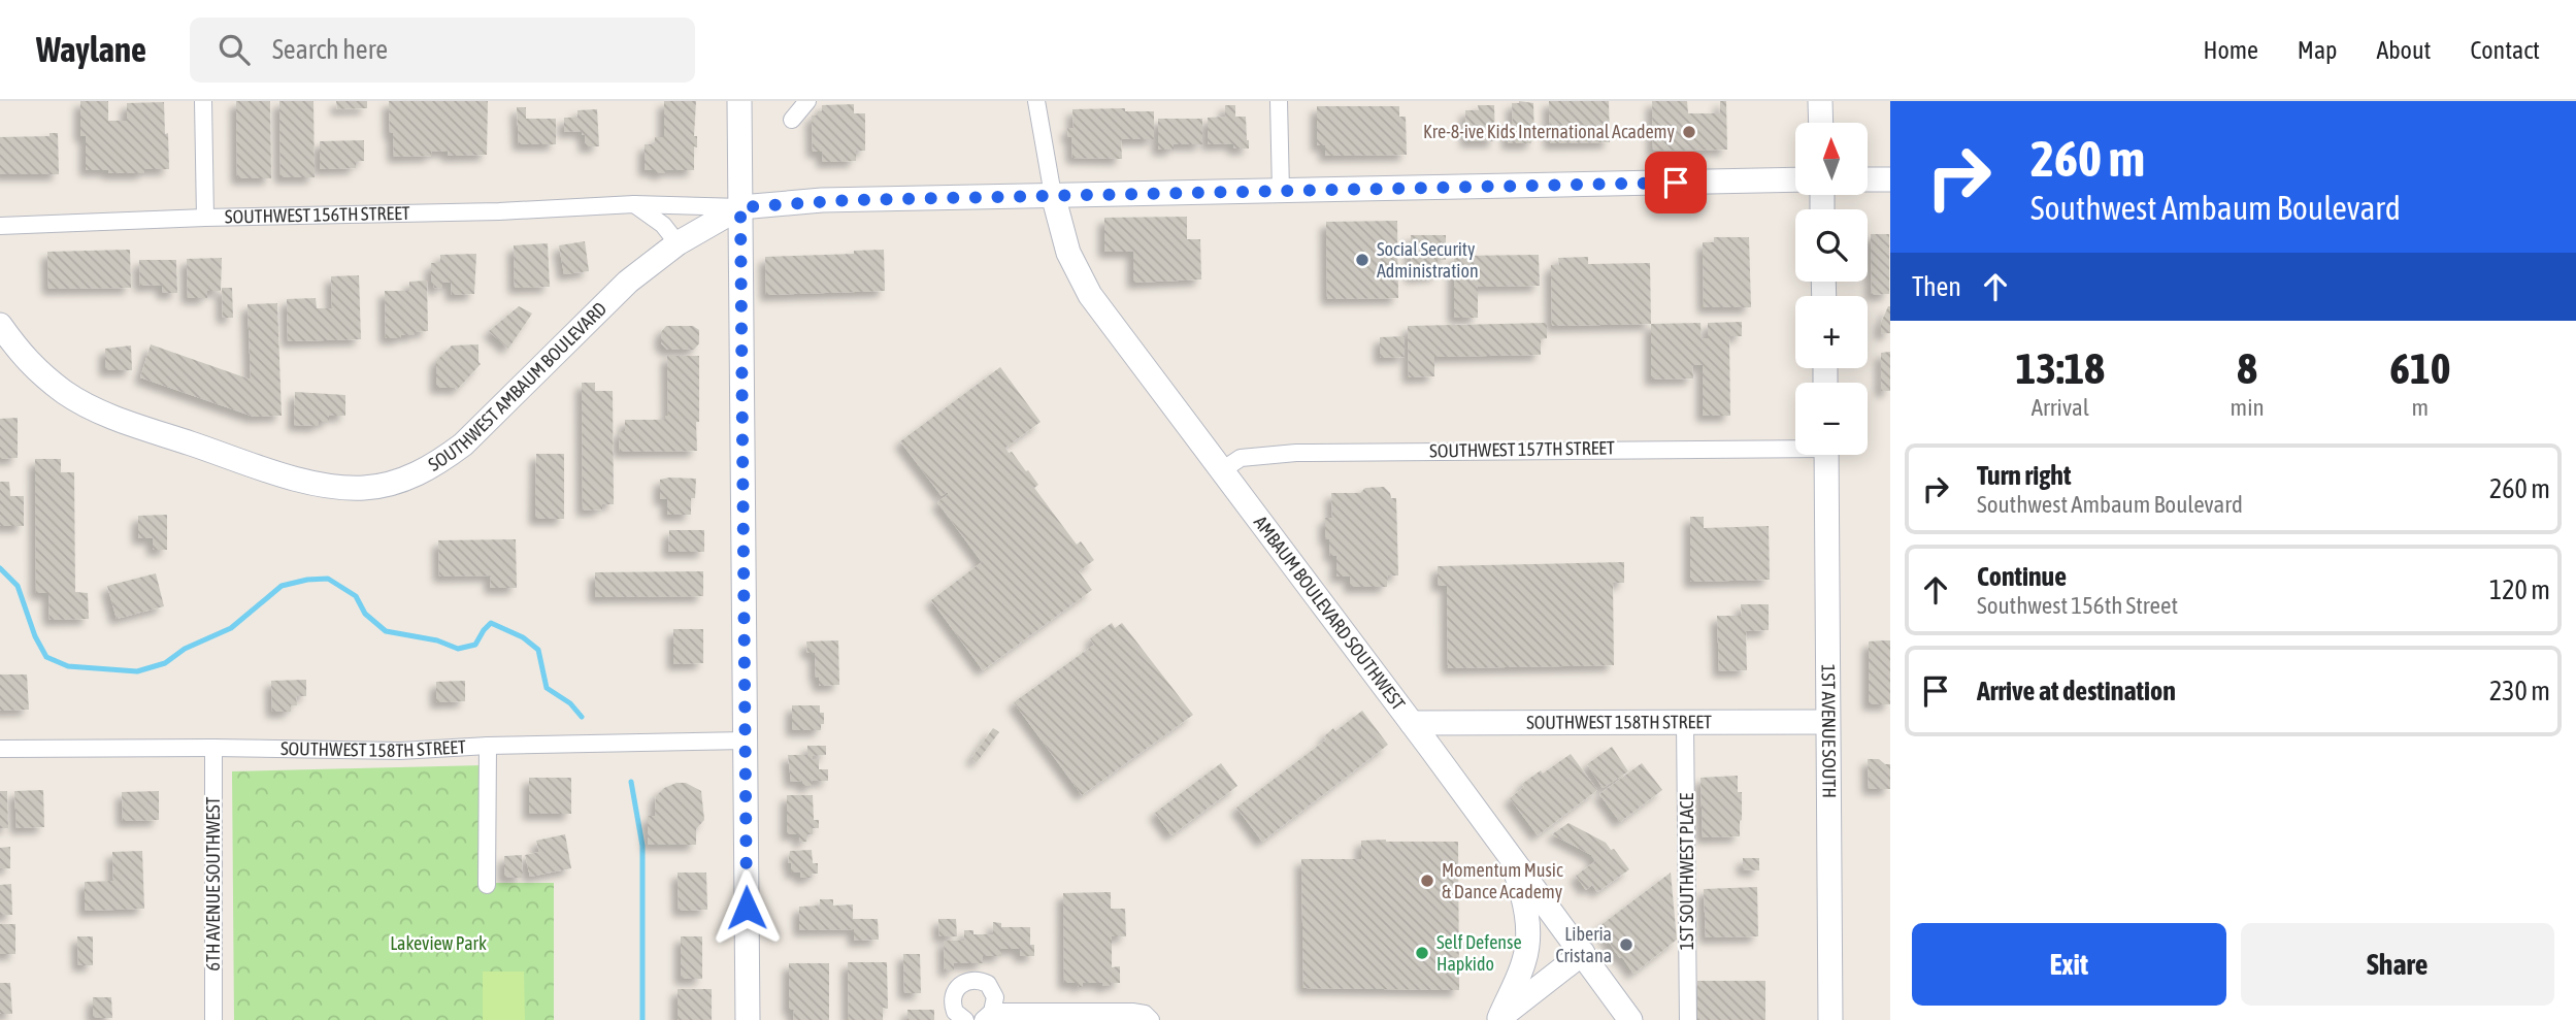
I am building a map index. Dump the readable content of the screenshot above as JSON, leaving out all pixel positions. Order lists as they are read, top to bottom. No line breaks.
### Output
{"streets":{"main road":["SOUTHWEST AMBAUM BOULEVARD","AMBAUM BOULEVARD SOUTHWEST","SOUTHWEST 158TH STREET","1ST AVENUE SOUTH"],"street":["SOUTHWEST 156TH STREET","SOUTHWEST 157TH STREET","1ST SOUTHWEST PLACE","6TH AVENUE SOUTHWEST"]},"crossings":[["SOUTHWEST 156TH STREET","SOUTHWEST AMBAUM BOULEVARD"],["SOUTHWEST AMBAUM BOULEVARD","AMBAUM BOULEVARD SOUTHWEST"],["SOUTHWEST 157TH STREET","AMBAUM BOULEVARD SOUTHWEST"],["AMBAUM BOULEVARD SOUTHWEST","SOUTHWEST 158TH STREET"],["SOUTHWEST 158TH STREET","1ST AVENUE SOUTH"],["SOUTHWEST 158TH STREET","1ST SOUTHWEST PLACE"],["SOUTHWEST 158TH STREET","6TH AVENUE SOUTHWEST"]],"parks":["Lakeview Park"],"places":["Kre-8-ive Kids International Academy","Social Security Administration","Momentum Music & Dance Academy","Liberia Cristana","Self Defense Hapkido"],"north":"top","page":{"header":"Waylane","search":"Search here","nav":["Home","Map","About","Contact"],"turn":["260 m","Southwest Ambaum Boulevard"],"map_buttons":["+","−"],"then":"Then","eta":["13:18","Arrival","8","min","610","m"],"list":[{"name":"Turn right","note":"Southwest Ambaum Boulevard","value":"260 m"},{"name":"Continue","note":"Southwest 156th Street","value":"120 m"},{"name":"Arrive at destination","value":"230 m"}],"buttons":["Exit","Share"]}}
